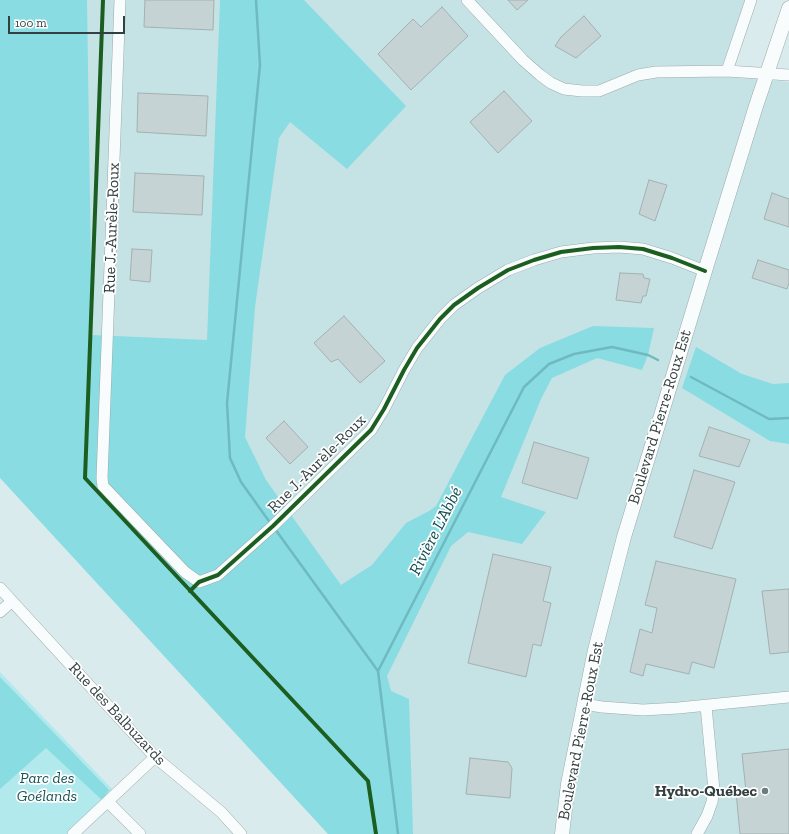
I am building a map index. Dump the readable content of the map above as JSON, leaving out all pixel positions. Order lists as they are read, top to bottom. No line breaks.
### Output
{"streets":{"main road":["Boulevard Pierre-Roux Est"],"street":["Rue J.-Aurèle-Roux","Rue des Balbuzards"]},"crossings":[["Rue J.-Aurèle-Roux","Boulevard Pierre-Roux Est"]],"water":["Rivière L'Abbé"],"parks":["Parc des Goélands"],"places":["Hydro-Québec"],"scale_bar":"100 m"}
